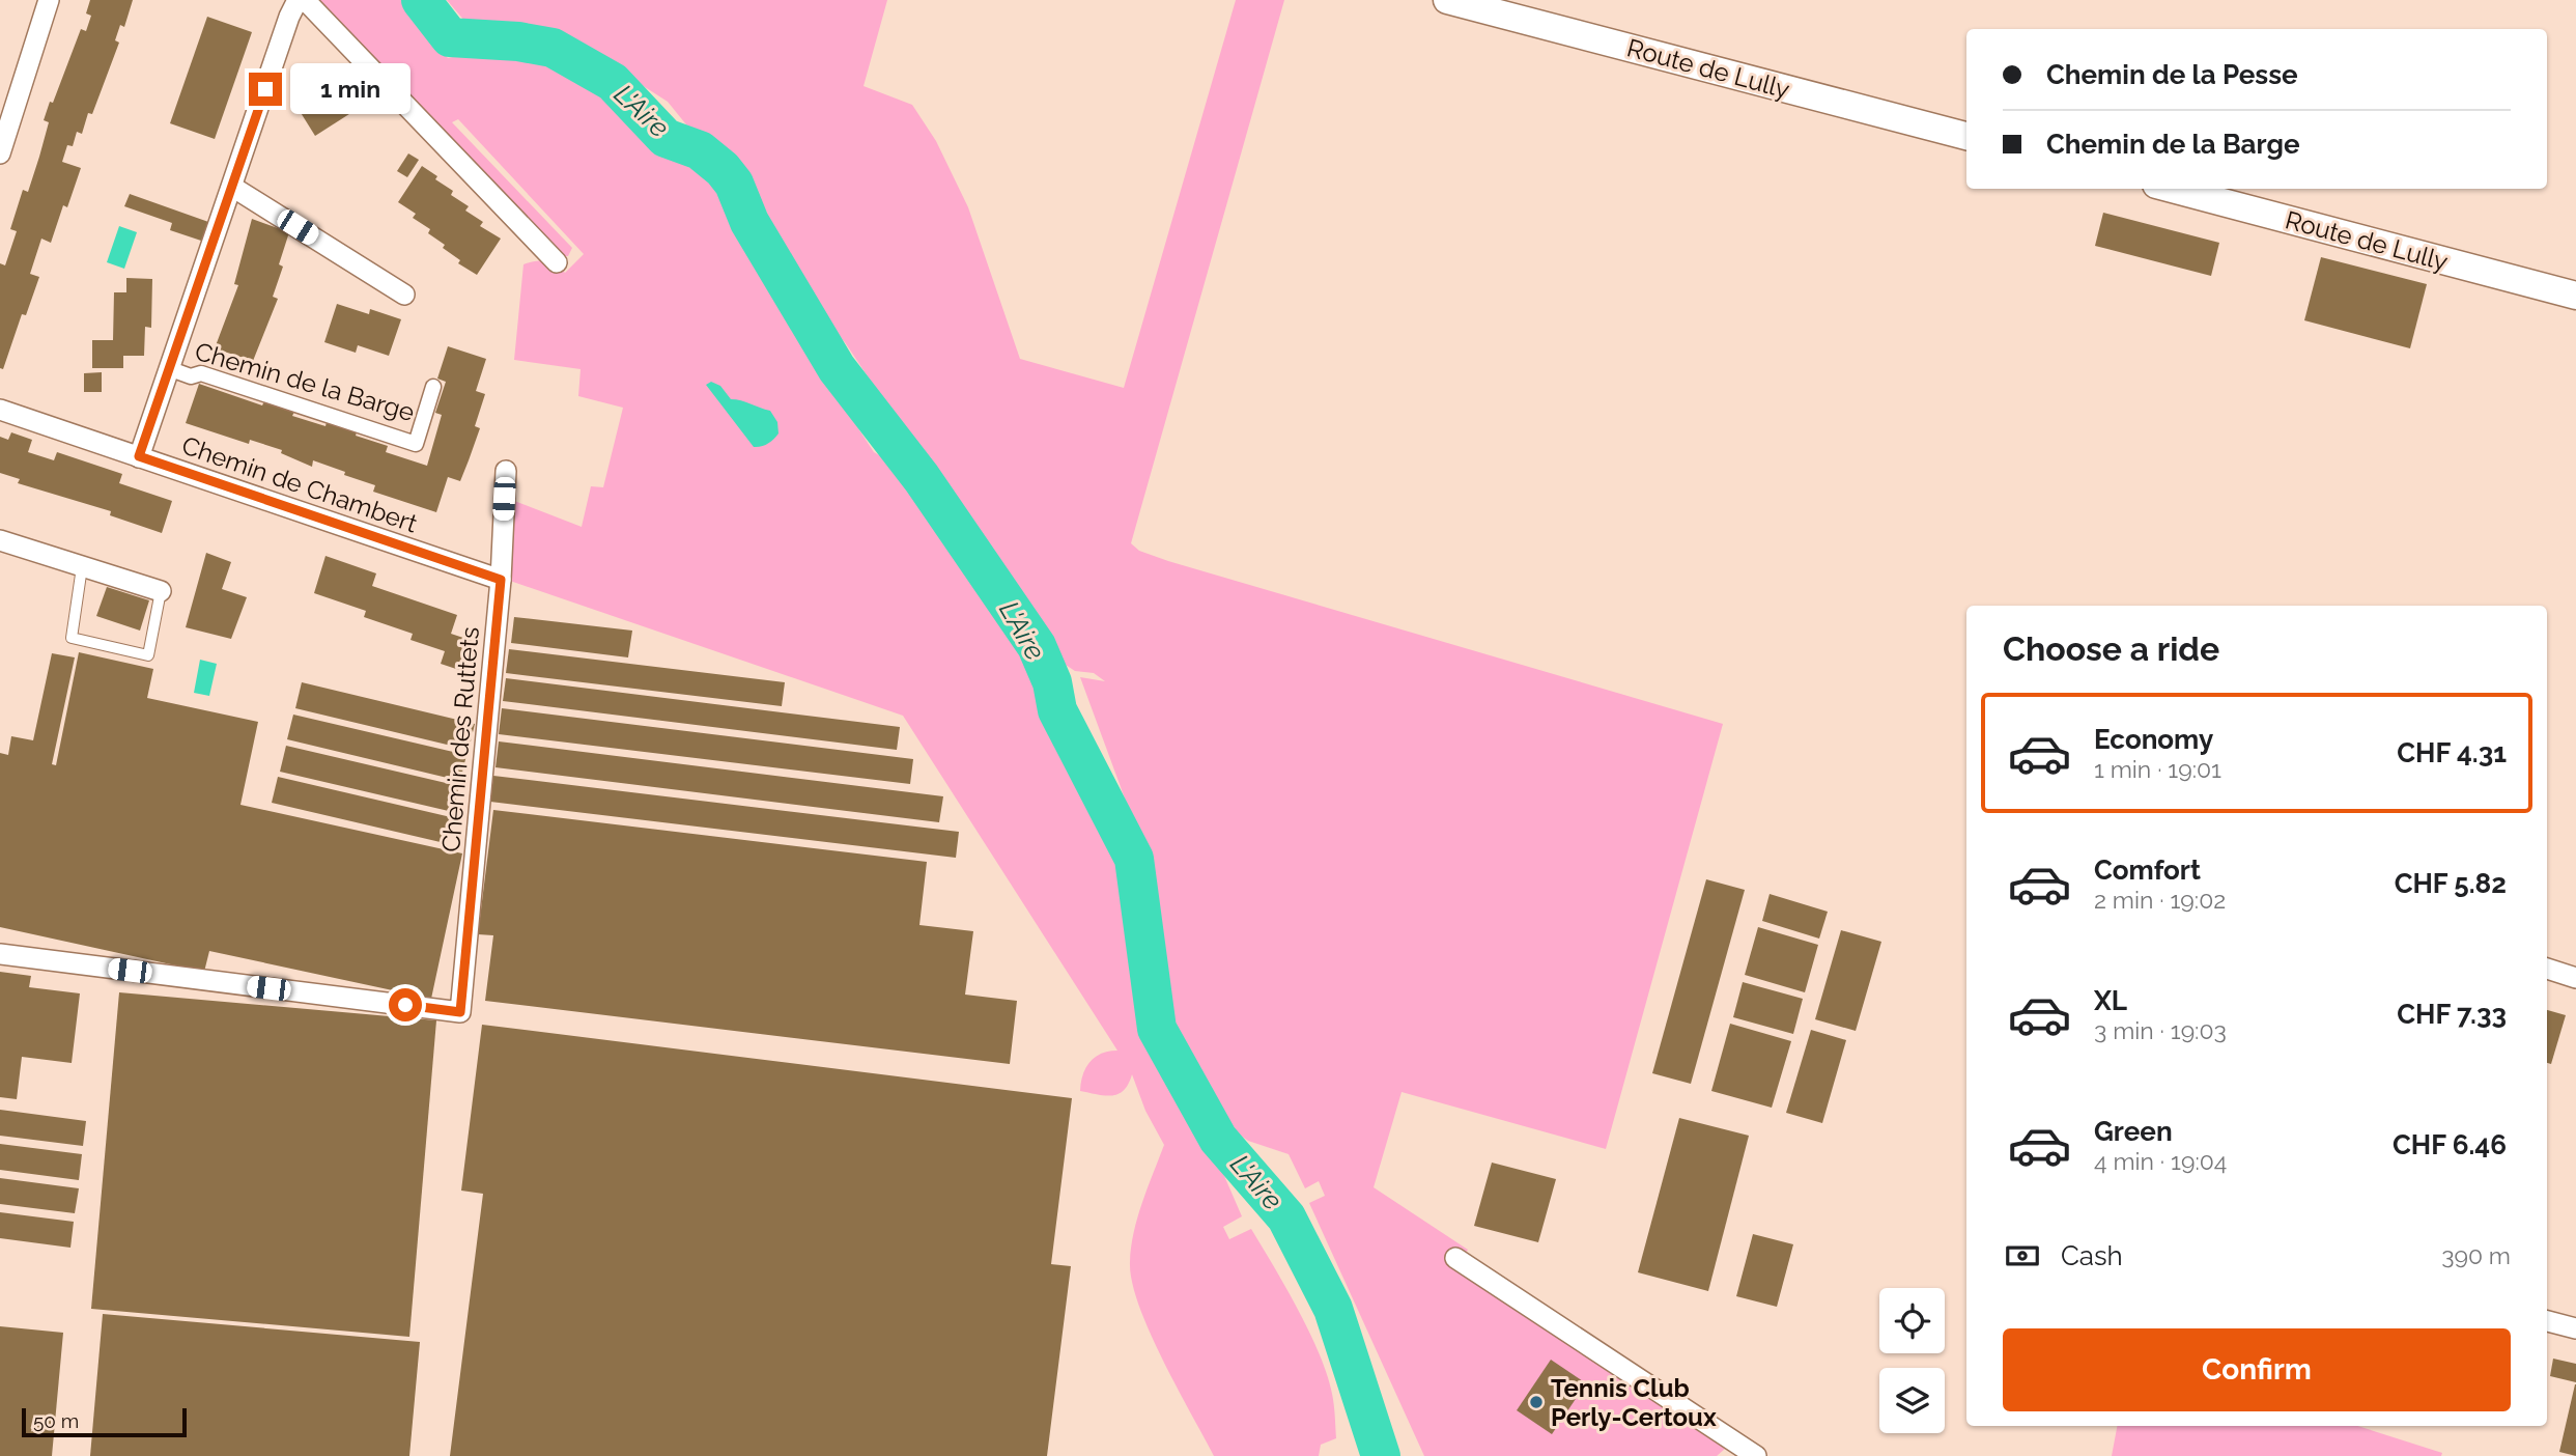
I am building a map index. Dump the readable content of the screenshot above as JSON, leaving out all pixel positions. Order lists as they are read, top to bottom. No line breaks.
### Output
{"streets":{"main road":["Route de Lully"],"street":["Chemin de la Barge","Chemin de Chambert","Chemin des Ruttets"]},"crossings":[["Chemin de la Barge","Chemin de Chambert"],["Chemin de Chambert","Chemin des Ruttets"]],"water":["L'Aire"],"places":["Tennis Club Perly-Certoux"],"scale_bar":"50 m","page":{"banner":["Chemin de la Pesse","Chemin de la Barge"],"bubble":"1 min","heading":"Choose a ride","list":[{"name":"Economy","note":"1 min · 19:01","value":"CHF 4.31"},{"name":"Comfort","note":"2 min · 19:02","value":"CHF 5.82"},{"name":"XL","note":"3 min · 19:03","value":"CHF 7.33"},{"name":"Green","note":"4 min · 19:04","value":"CHF 6.46"}],"pay":["Cash","390 m"],"buttons":"Confirm","scale":"50 m"}}
